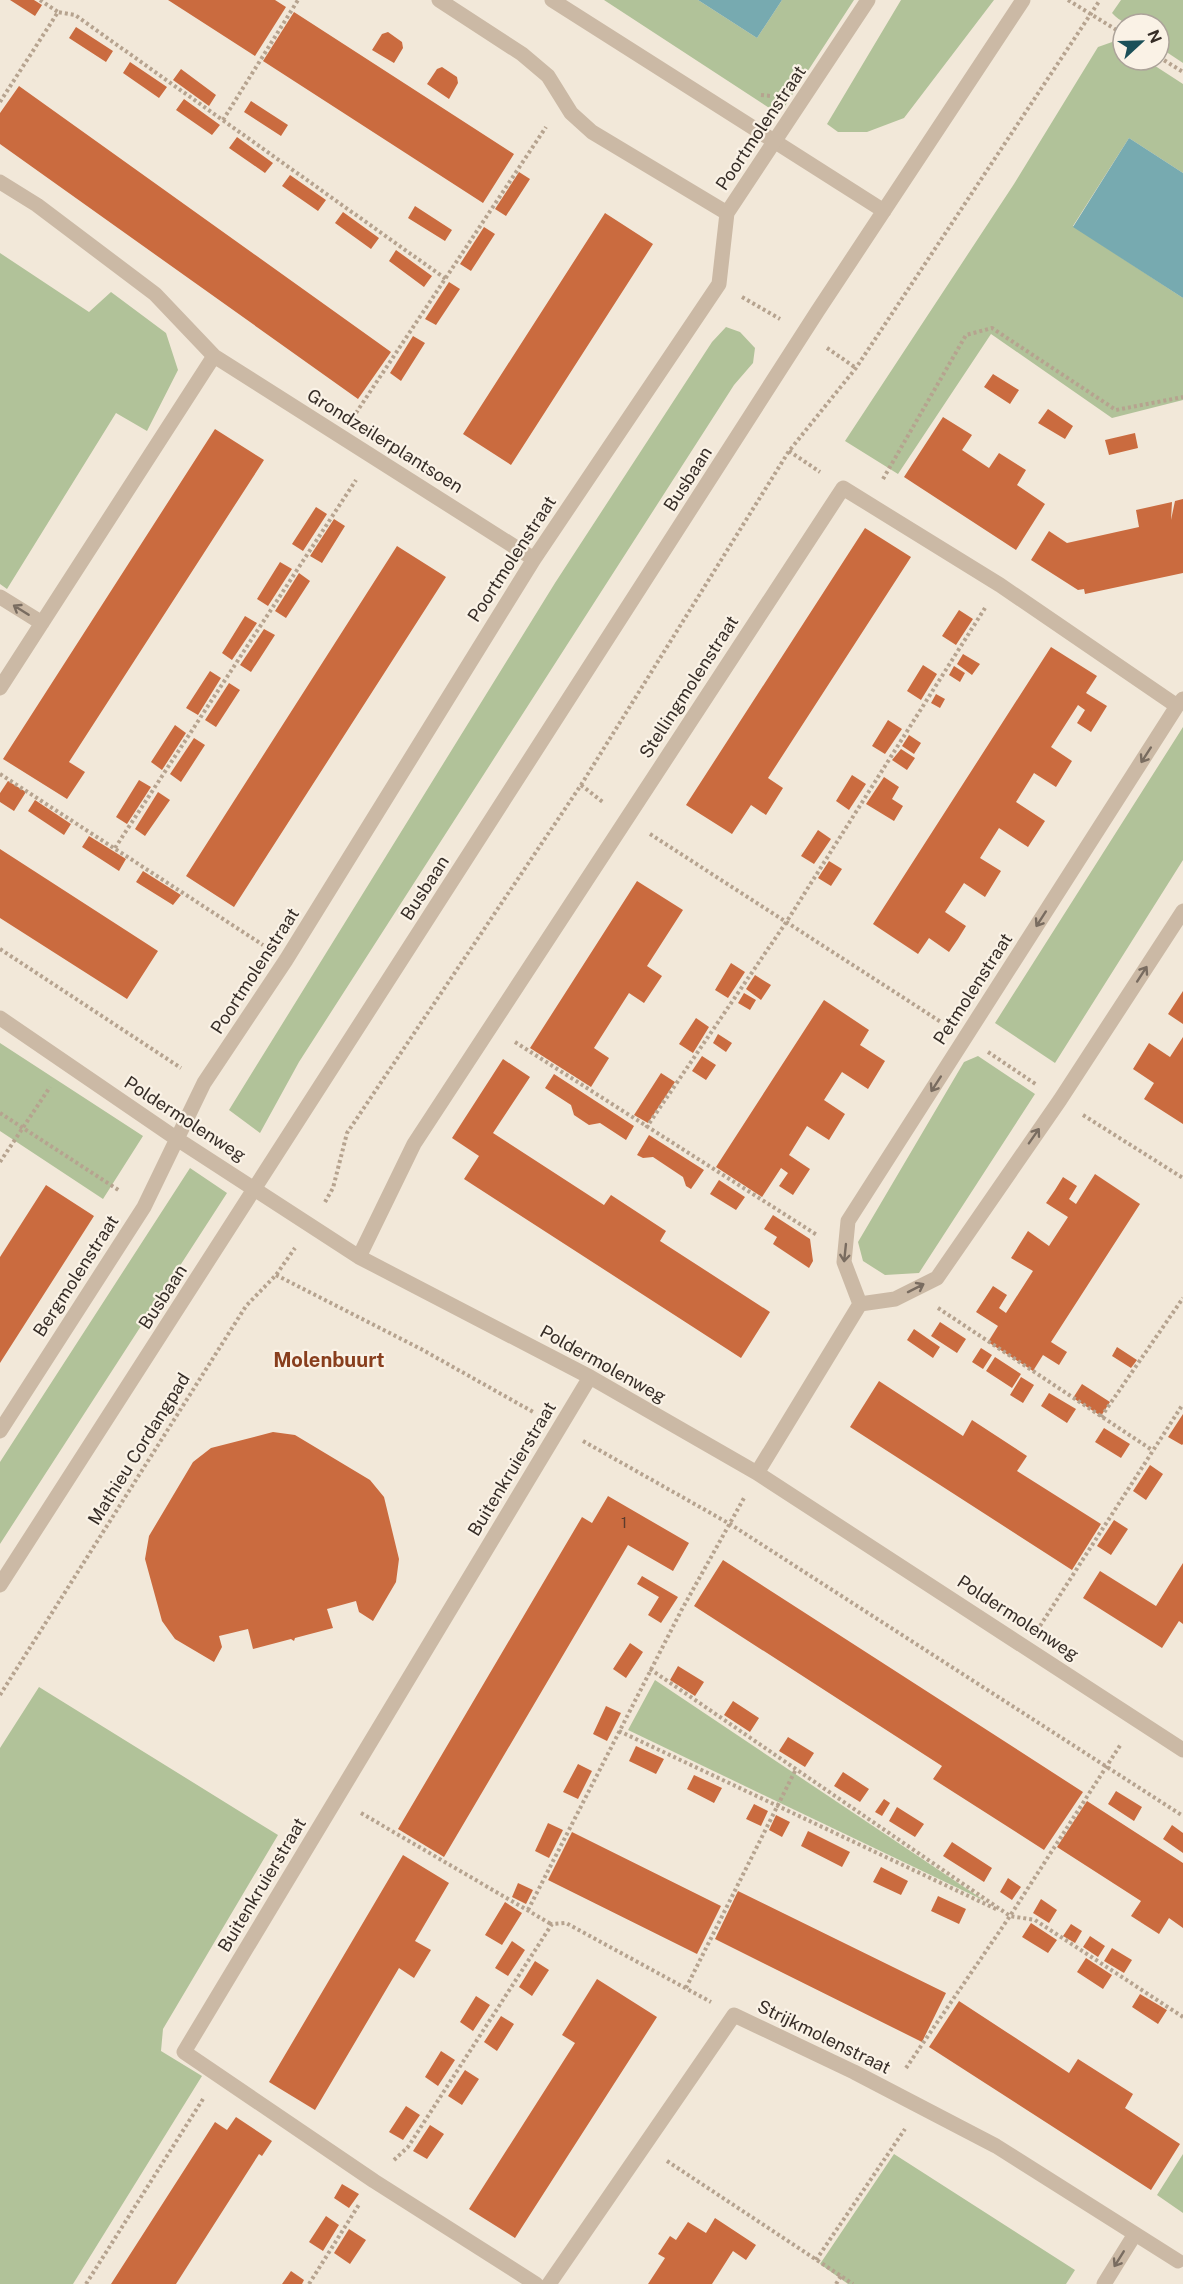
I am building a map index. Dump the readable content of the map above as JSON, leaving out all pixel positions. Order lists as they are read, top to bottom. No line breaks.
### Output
{"streets":{"street":["Poortmolenstraat","Grondzeilerplantsoen","Busbaan","Stellingmolenstraat","Petmolenstraat","Poldermolenweg","Bergmolenstraat","Buitenkruierstraat","Strijkmolenstraat"],"path":["Mathieu Cordangpad"]},"crossings":[["Poortmolenstraat","Grondzeilerplantsoen"],["Poortmolenstraat","Poldermolenweg"],["Poortmolenstraat","Bergmolenstraat"],["Busbaan","Poldermolenweg"],["Stellingmolenstraat","Poldermolenweg"],["Poldermolenweg","Bergmolenstraat"],["Poldermolenweg","Mathieu Cordangpad"],["Poldermolenweg","Buitenkruierstraat"]],"districts":["Molenbuurt"],"house_numbers":["1"],"north":"right"}
